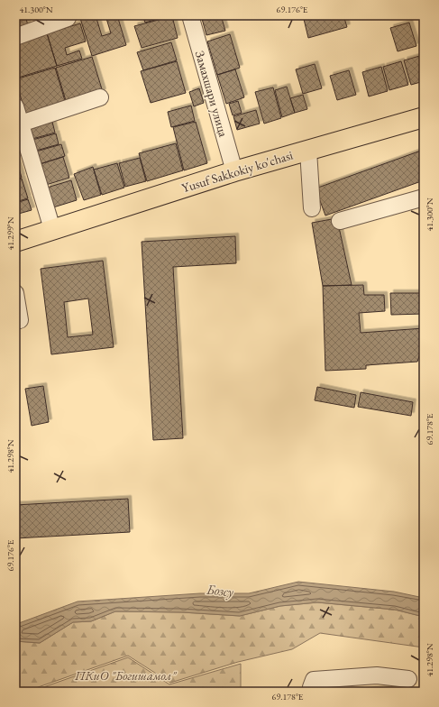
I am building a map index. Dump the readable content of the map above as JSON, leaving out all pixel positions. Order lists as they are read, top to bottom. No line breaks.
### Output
{"streets":{"main road":["Yusuf Sakkokiy ko'chasi"],"street":["Замахшари улица"]},"crossings":[["Замахшари улица","Yusuf Sakkokiy ko'chasi"]],"water":["Бозсу"],"parks":["ПКиО \"Богишамол\""],"coordinates":["41.300°N","69.176°E","41.299°N","69.178°E","41.298°N"]}
